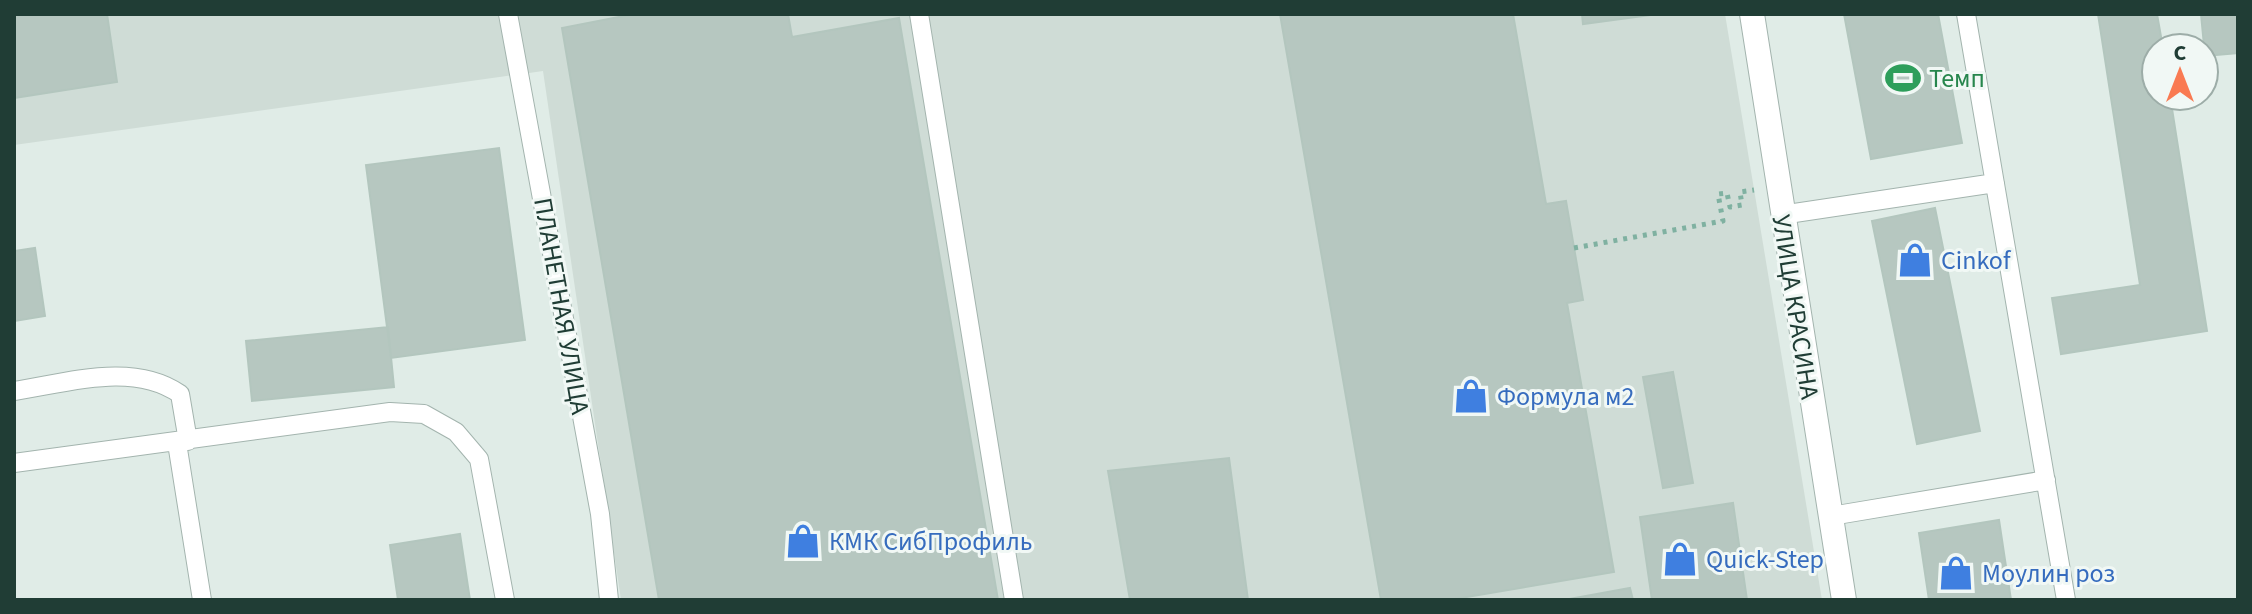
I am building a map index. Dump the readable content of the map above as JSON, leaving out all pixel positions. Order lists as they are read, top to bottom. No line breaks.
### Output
{"streets":{"street":["УЛИЦА КРАСИНА"],"lane":["ПЛАНЕТНАЯ УЛИЦА"]},"places":{"sports":["Темп"],"shop":["Cinkof","Формула м2","КМК СибПрофиль","Quick-Step","Моулин роз"]},"north":"top"}
